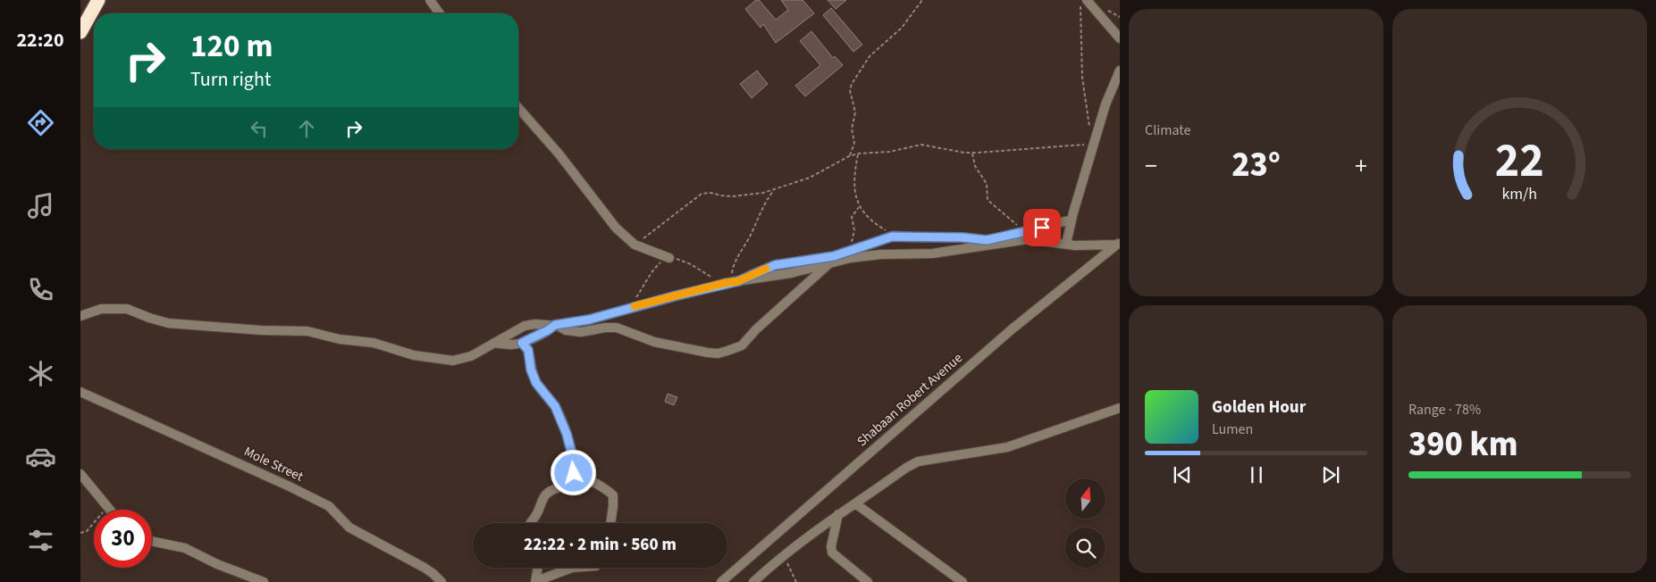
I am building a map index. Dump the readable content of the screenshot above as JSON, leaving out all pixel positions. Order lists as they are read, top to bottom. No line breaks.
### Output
{"streets":{"street":["Shabaan Robert Avenue","Mole Street"]},"north":"top","page":{"tabs":"22:20","tile":["Climate",["Range · 78%","390 km"]],"turn":["120 m","Turn right"],"heat":["−","23°","+"],"song":["Golden Hour","Lumen"],"limit":"30","trip":"22:22 · 2 min · 560 m","gauge":["22","km/h"]}}
